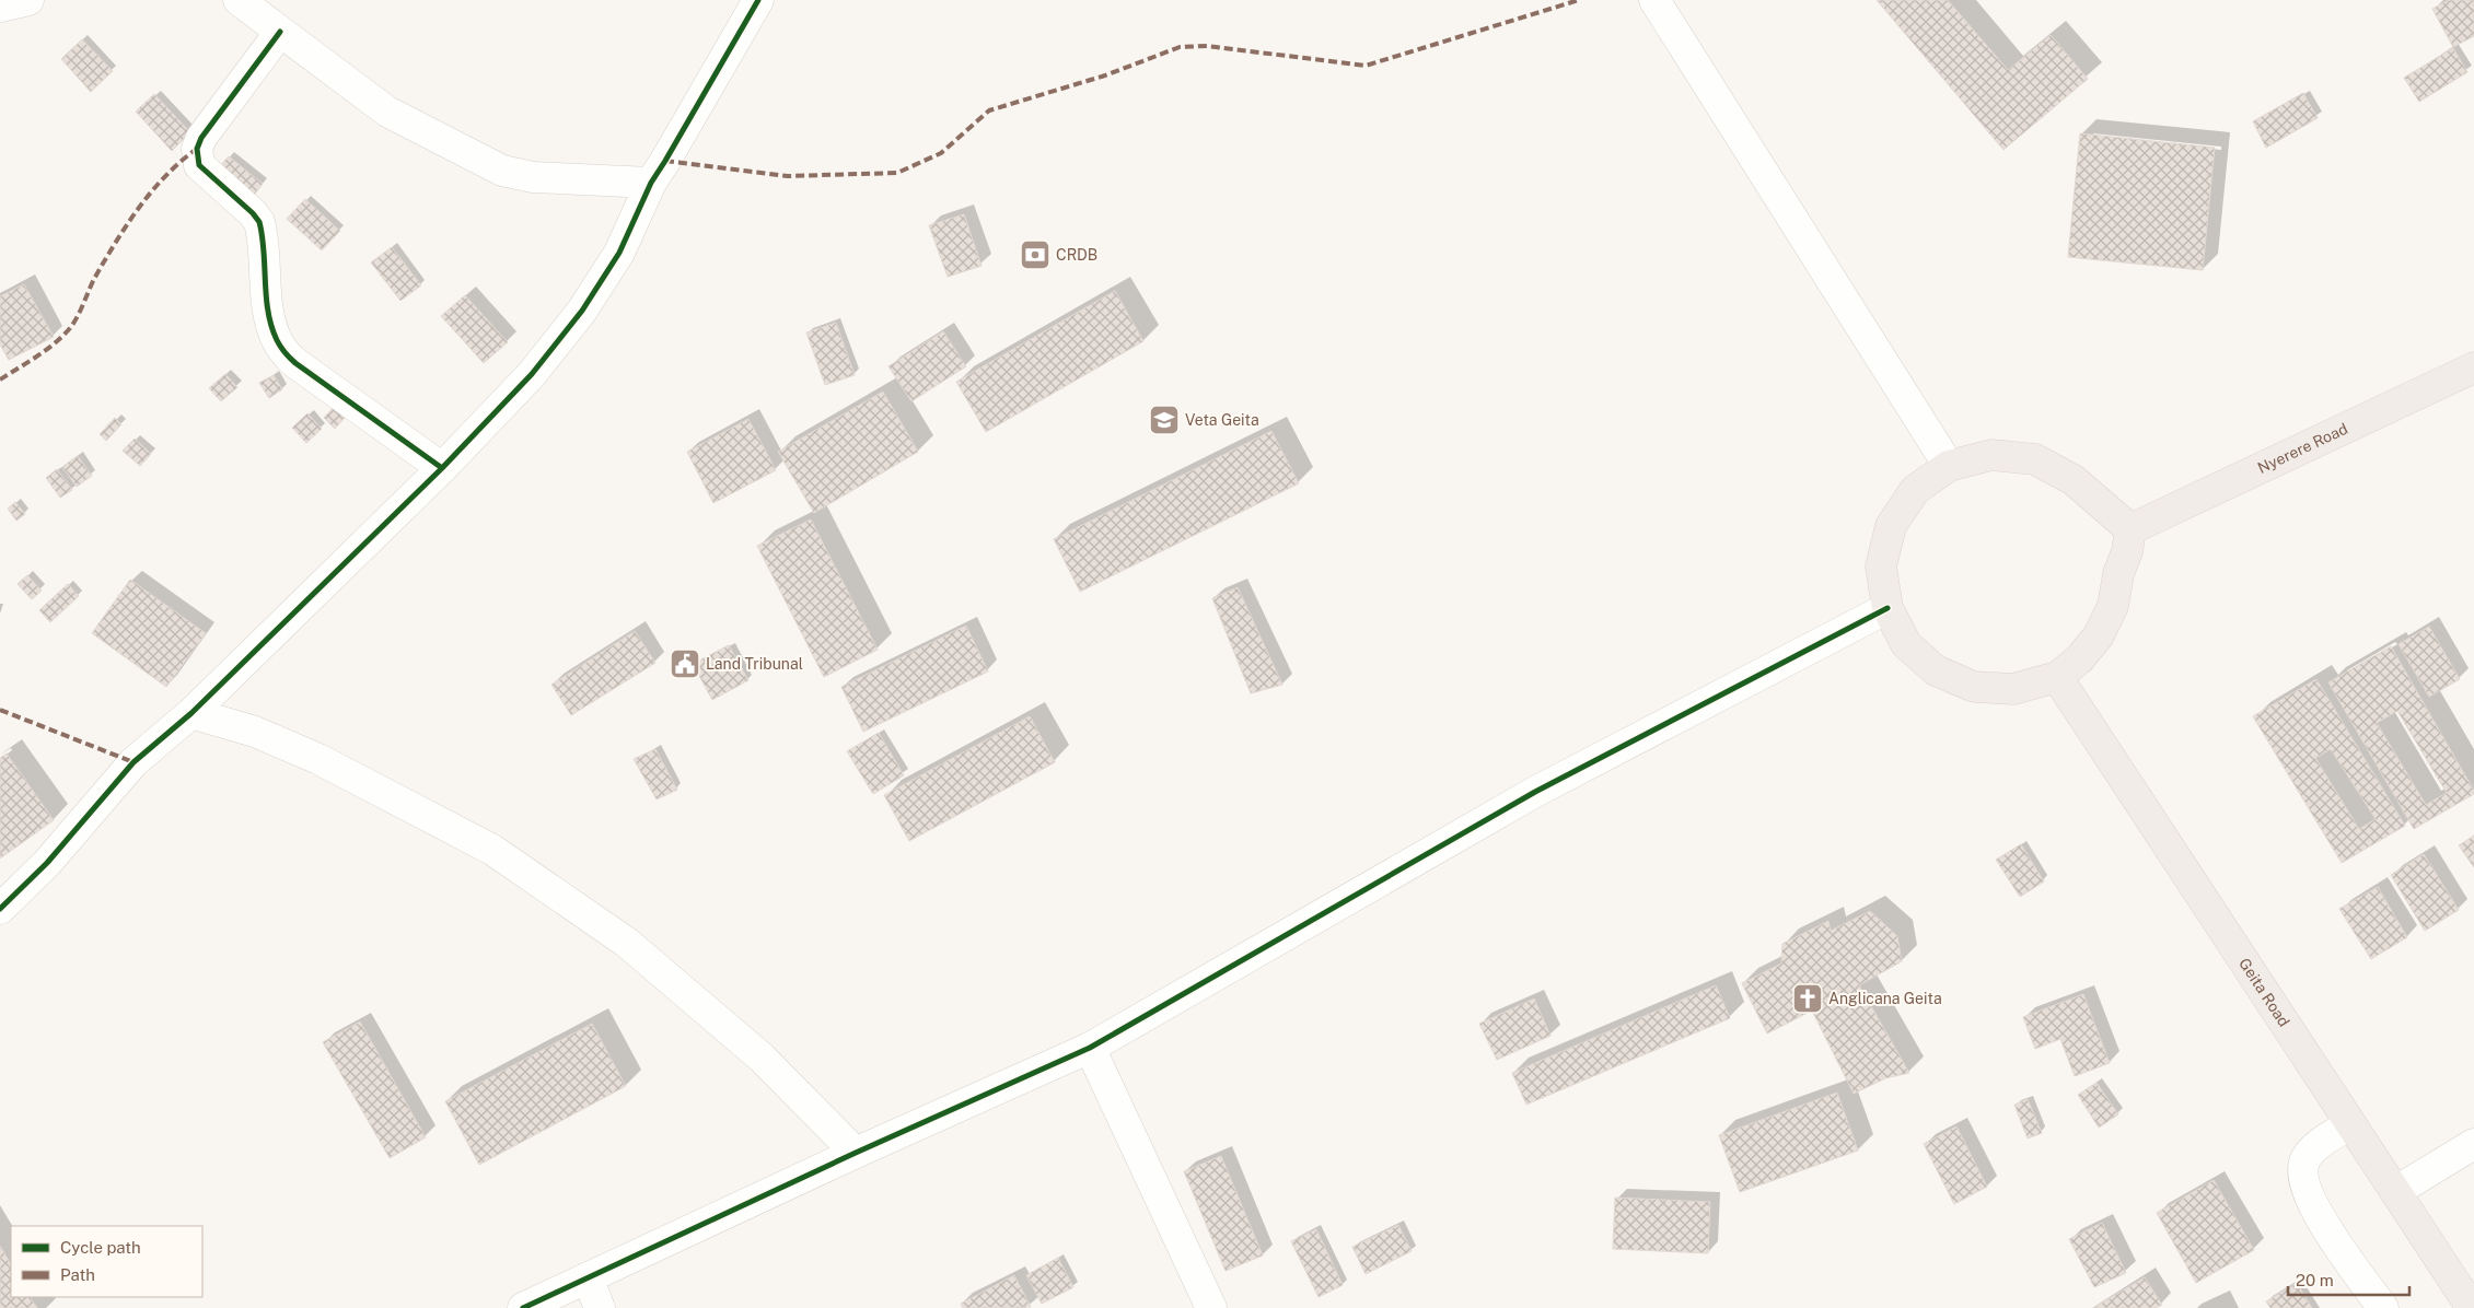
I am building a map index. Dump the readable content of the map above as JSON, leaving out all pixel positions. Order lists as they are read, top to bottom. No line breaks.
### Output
{"streets":{"highway":["Nyerere Road","Geita Road"]},"places":{"bank":["CRDB"],"school or university":["Veta Geita"],"public building":["Land Tribunal"],"church":["Anglicana Geita"]},"legend":["Cycle path","Path"],"scale_bar":"20 m"}
